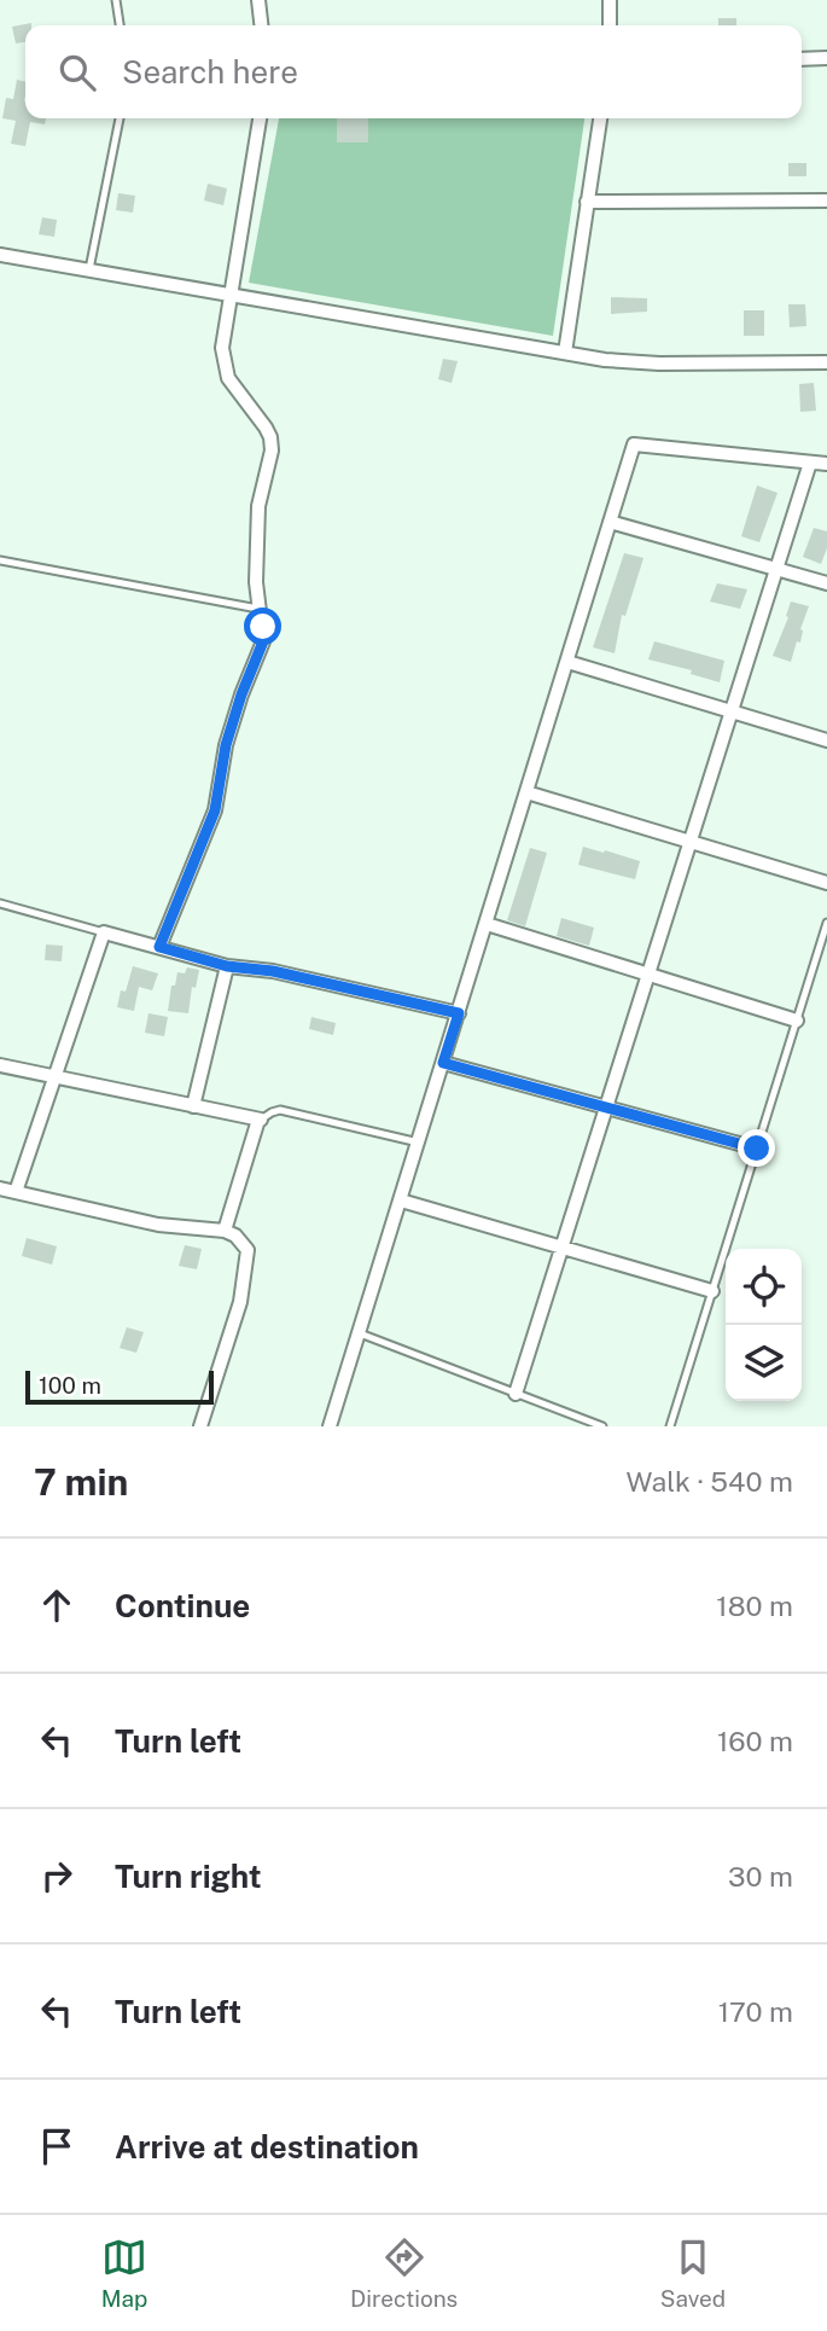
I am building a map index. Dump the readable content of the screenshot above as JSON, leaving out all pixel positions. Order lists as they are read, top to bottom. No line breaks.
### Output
{"scale_bar":"100 m","page":{"search":"Search here","scale":"100 m","heading":["7 min","Walk · 540 m"],"list":[["Continue","180 m"],["Turn left","160 m"],["Turn right","30 m"],["Turn left","170 m"],"Arrive at destination"],"nav":["Map","Directions","Saved"]}}
